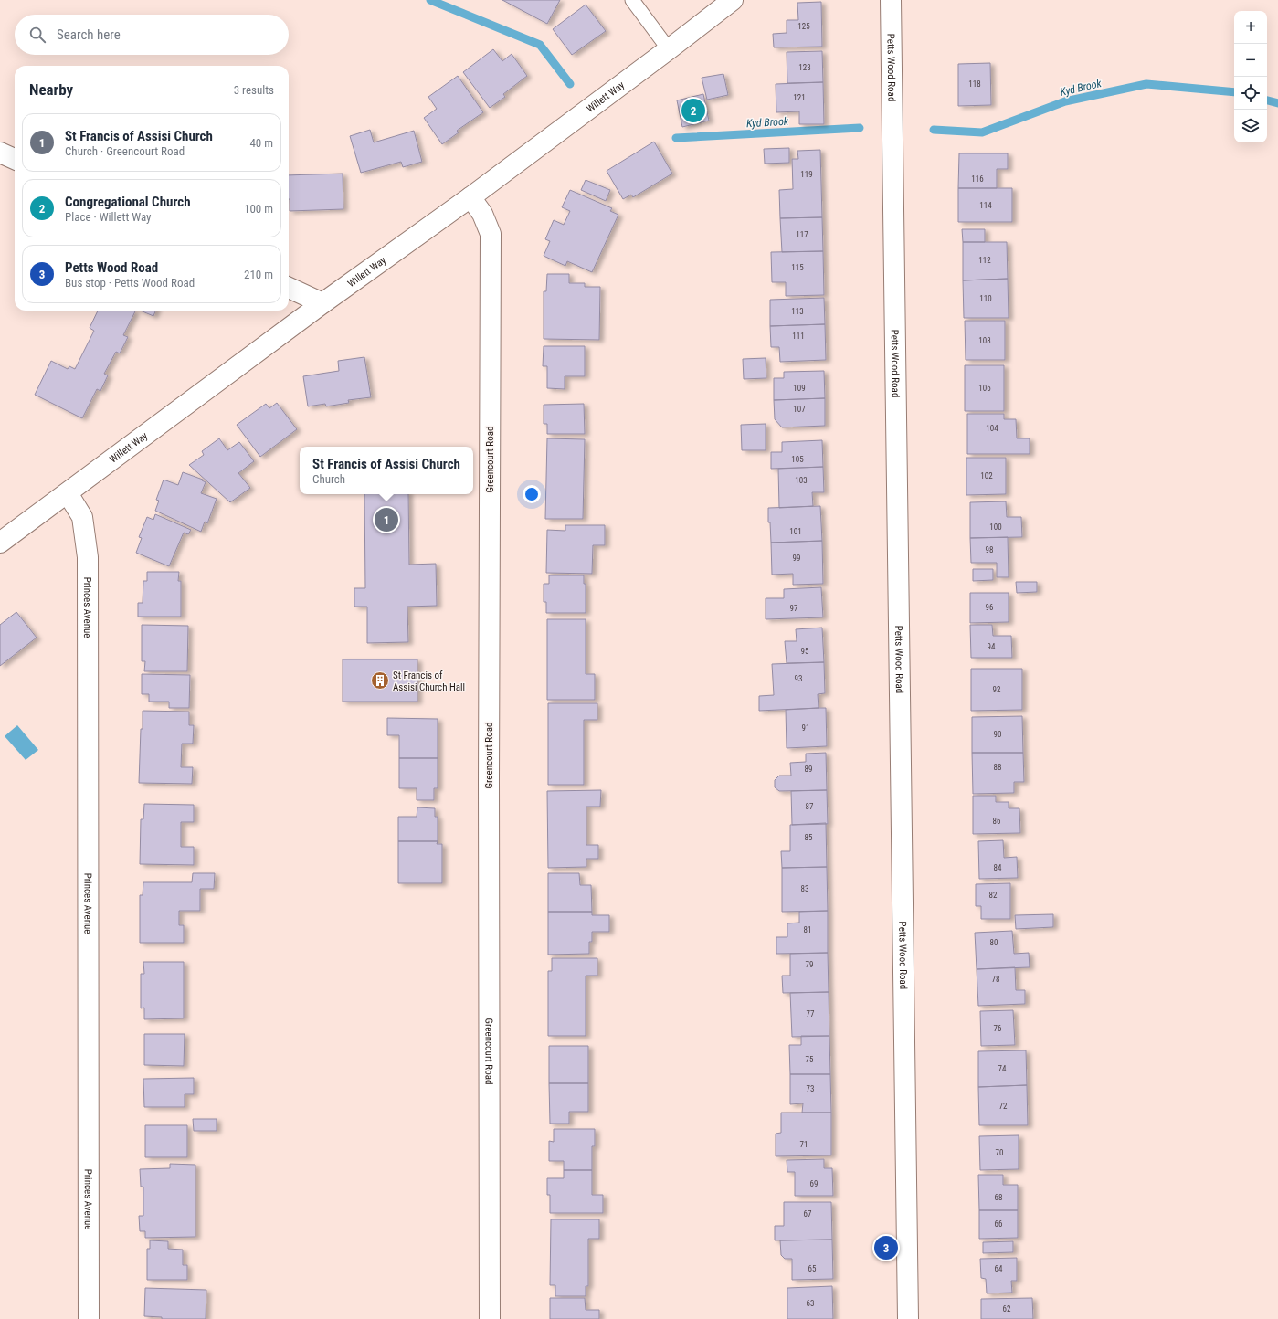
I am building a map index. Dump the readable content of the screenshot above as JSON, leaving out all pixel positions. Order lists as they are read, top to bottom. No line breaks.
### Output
{"streets":{"street":["Petts Wood Road","Willett Way","Greencourt Road","Princes Avenue"]},"crossings":[["Willett Way","Greencourt Road"],["Willett Way","Princes Avenue"]],"water":["Kyd Brook"],"places":{"building":["St Francis of Assisi Church Hall"]},"house_numbers":["125","123","118","121","119","116","114","117","112","115","110","113","111","108","109","106","107","104","105","102","103","100","101","98","99","96","97","94","95","93","92","91","90","88","89","87","86","85","84","83","82","81","80","79","78","77","76","75","74","73","72","71","70","69","68","67","66","65","64","63","62"],"page":{"map_buttons":["+","−"],"search":"Search here","heading":["Nearby","3 results"],"pins":["2","1","3"],"list":[{"mark":"1","name":"St Francis of Assisi Church","note":"Church · Greencourt Road","value":"40 m"},{"mark":"2","name":"Congregational Church","note":"Place · Willett Way","value":"100 m"},{"mark":"3","name":"Petts Wood Road","note":"Bus stop · Petts Wood Road","value":"210 m"}],"popup":["St Francis of Assisi Church","Church"]}}
